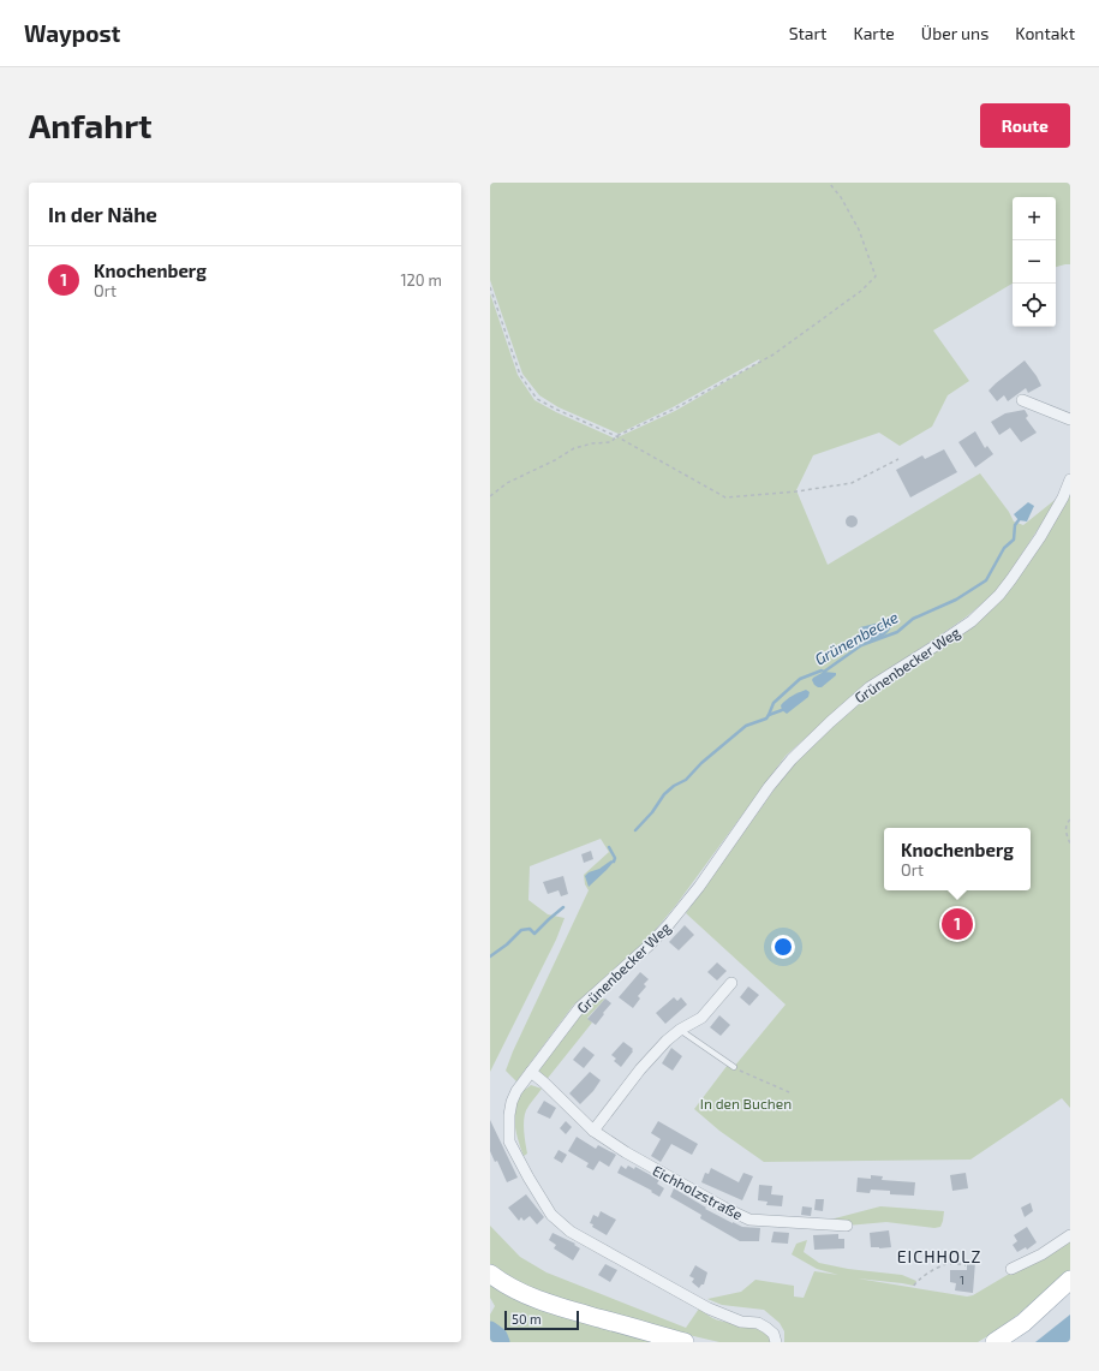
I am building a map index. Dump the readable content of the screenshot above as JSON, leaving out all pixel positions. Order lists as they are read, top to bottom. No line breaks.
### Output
{"streets":{"street":["Grünenbecker Weg","Eichholzstraße"]},"crossings":[["Grünenbecker Weg","Eichholzstraße"]],"districts":["EICHHOLZ"],"water":["Grünenbecke"],"parks":["In den Buchen"],"house_numbers":["1"],"scale_bar":"50 m","page":{"header":"Waypost","nav":["Start","Karte","Über uns","Kontakt"],"buttons":"Route","title":"Anfahrt","heading":"In der Nähe","map_buttons":["+","−"],"list":[{"mark":"1","name":"Knochenberg","note":"Ort","value":"120 m"}],"popup":["Knochenberg","Ort"],"pins":"1","scale":"50 m"}}
